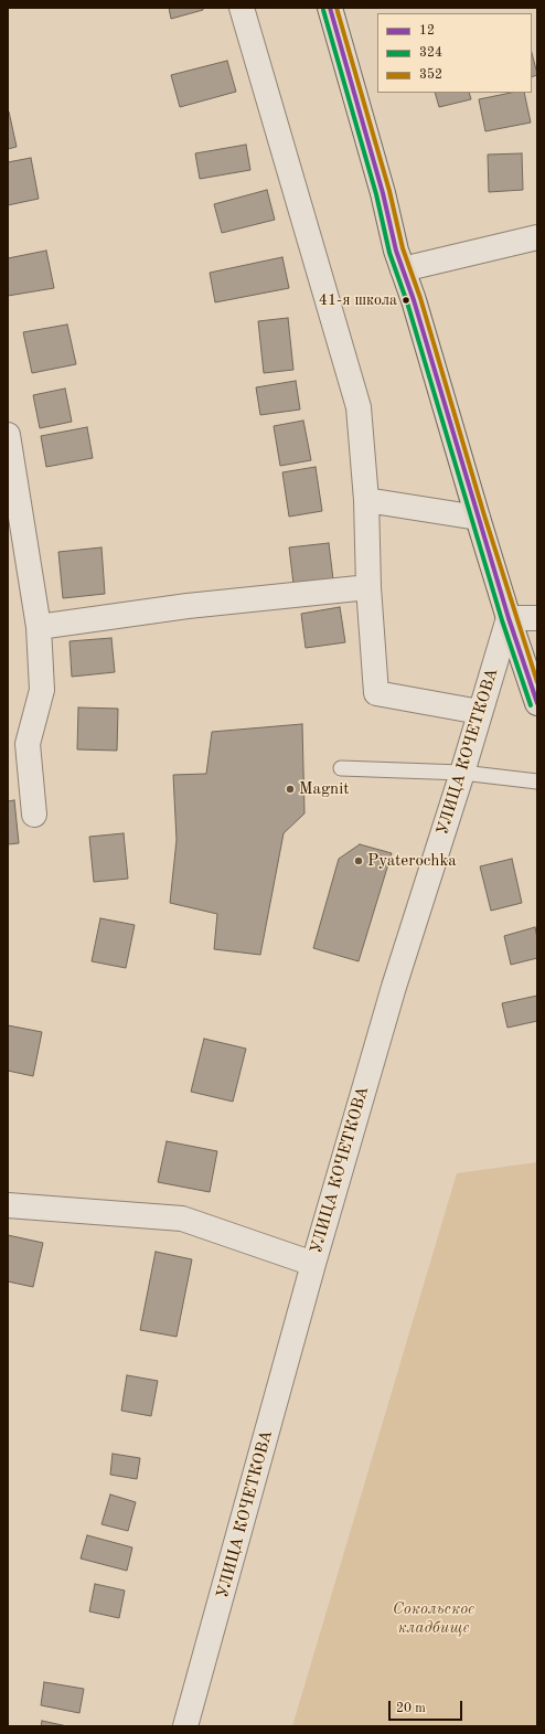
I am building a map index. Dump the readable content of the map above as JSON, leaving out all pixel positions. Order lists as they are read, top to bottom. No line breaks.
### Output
{"streets":{"street":["УЛИЦА КОЧЕТКОВА"]},"parks":["Сокольское кладбище"],"places":["41-я школа","Magnit","Pyaterochka"],"lines":["transit line 12","transit line 352","transit line 324"],"legend":["12","324","352"],"scale_bar":"20 m"}
